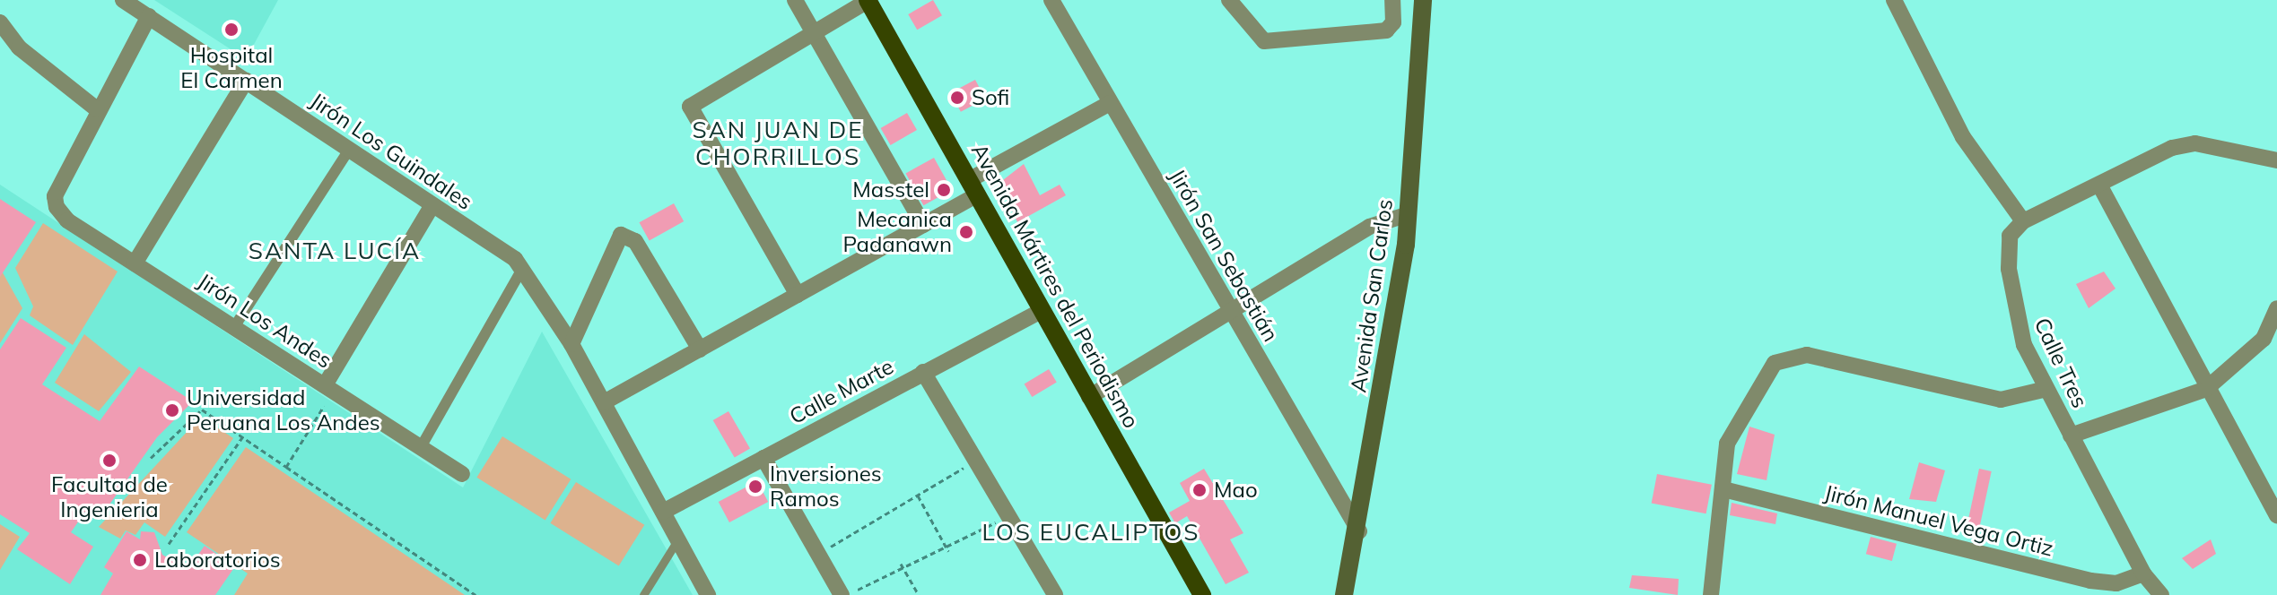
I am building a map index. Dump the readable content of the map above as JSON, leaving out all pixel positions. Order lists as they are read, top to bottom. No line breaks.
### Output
{"streets":{"main road":["Avenida Mártires del Periodismo","Avenida San Carlos"],"street":["Jirón Los Guindales","Jirón San Sebastián","Jirón Los Andes","Calle Tres","Calle Marte","Jirón Manuel Vega Ortiz"]},"crossings":[["Jirón Los Guindales","Calle Marte"],["Jirón San Sebastián","Avenida San Carlos"],["Avenida Mártires del Periodismo","Calle Marte"],["Calle Tres","Jirón Manuel Vega Ortiz"]],"districts":["SAN JUAN DE CHORRILLOS","SANTA LUCÍA","LOS EUCALIPTOS"],"places":["Hospital El Carmen","Sofi","Masstel","Mecanica Padanawn","Universidad Peruana Los Andes","Facultad de Ingenieria","Inversiones Ramos","Mao","Laboratorios"]}
